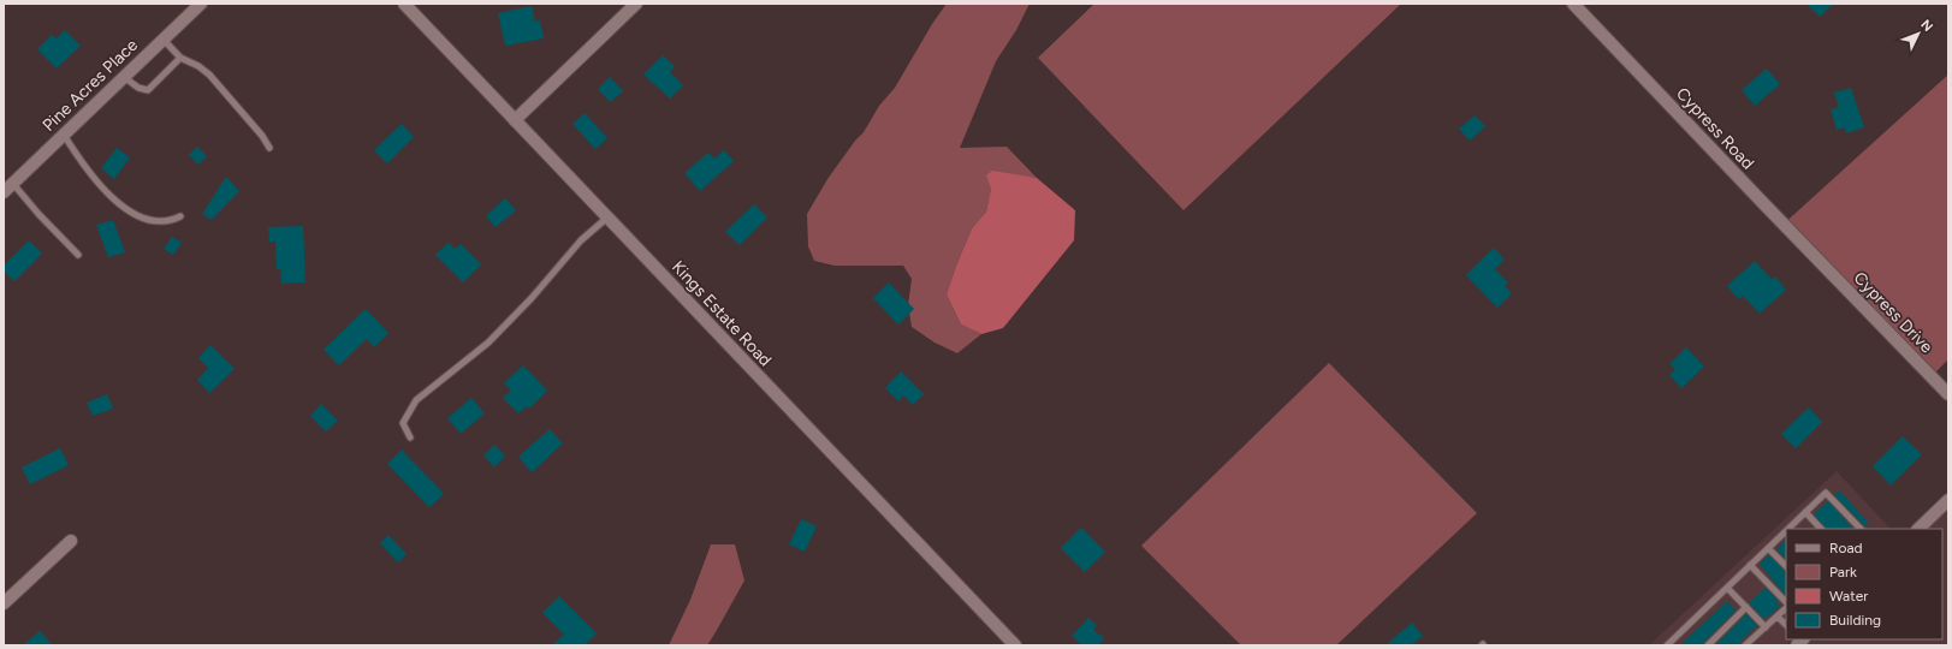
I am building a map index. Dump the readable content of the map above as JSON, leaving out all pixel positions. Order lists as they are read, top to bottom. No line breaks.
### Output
{"streets":{"street":["Pine Acres Place","Cypress Road","Cypress Drive","Kings Estate Road"]},"crossings":[["Cypress Road","Cypress Drive"]],"legend":["Road","Park","Water","Building"],"north":"top right"}
